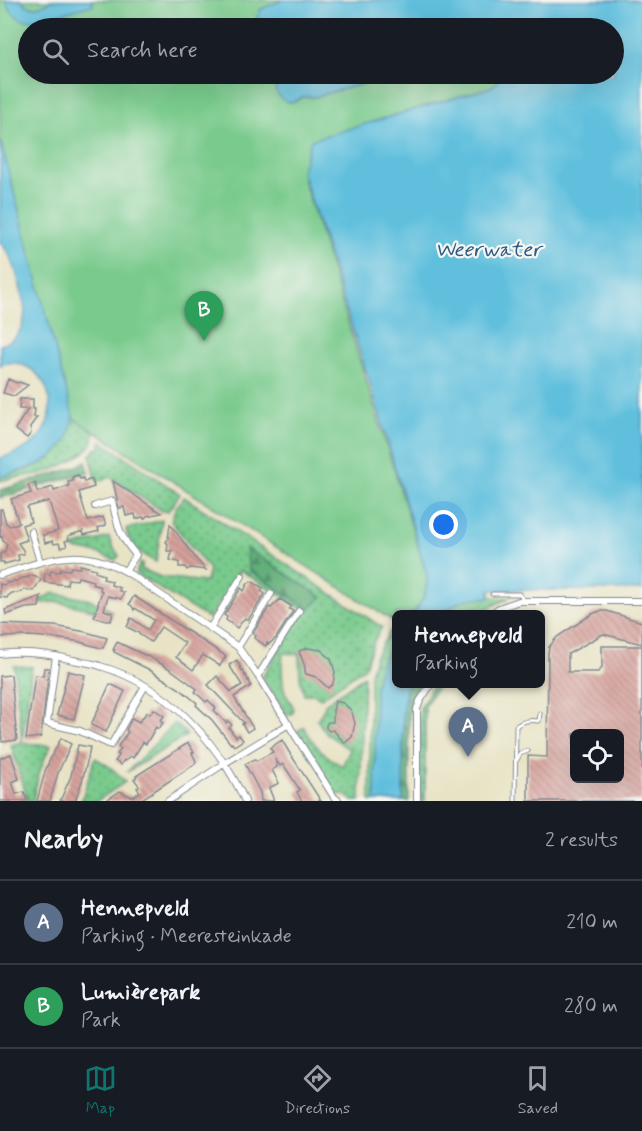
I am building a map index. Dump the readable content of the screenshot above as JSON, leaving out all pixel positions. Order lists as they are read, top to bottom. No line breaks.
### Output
{"water":["Weerwater"],"page":{"search":"Search here","pins":["B","A"],"popup":["Hennepveld","Parking"],"heading":["Nearby","2 results"],"list":[{"mark":"A","name":"Hennepveld","note":"Parking · Meeresteinkade","value":"210 m"},{"mark":"B","name":"Lumièrepark","note":"Park","value":"280 m"}],"nav":["Map","Directions","Saved"]}}
